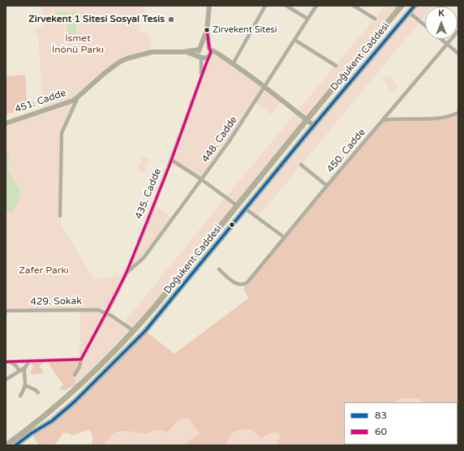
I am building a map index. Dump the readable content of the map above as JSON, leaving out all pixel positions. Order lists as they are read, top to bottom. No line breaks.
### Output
{"streets":{"main road":["Doğukent Caddesi"],"street":["451. Cadde","448. Cadde","450. Cadde","435. Cadde","429. Sokak"]},"crossings":[["Doğukent Caddesi","429. Sokak"],["448. Cadde","435. Cadde"],["435. Cadde","429. Sokak"]],"parks":["İsmet İnönü Parkı","Zafer Parkı"],"places":["Zirvekent 1 Sitesi Sosyal Tesis","Zirvekent Sitesi"],"lines":["transit line 83","transit line 60"],"legend":["83","60"],"north":"top"}
